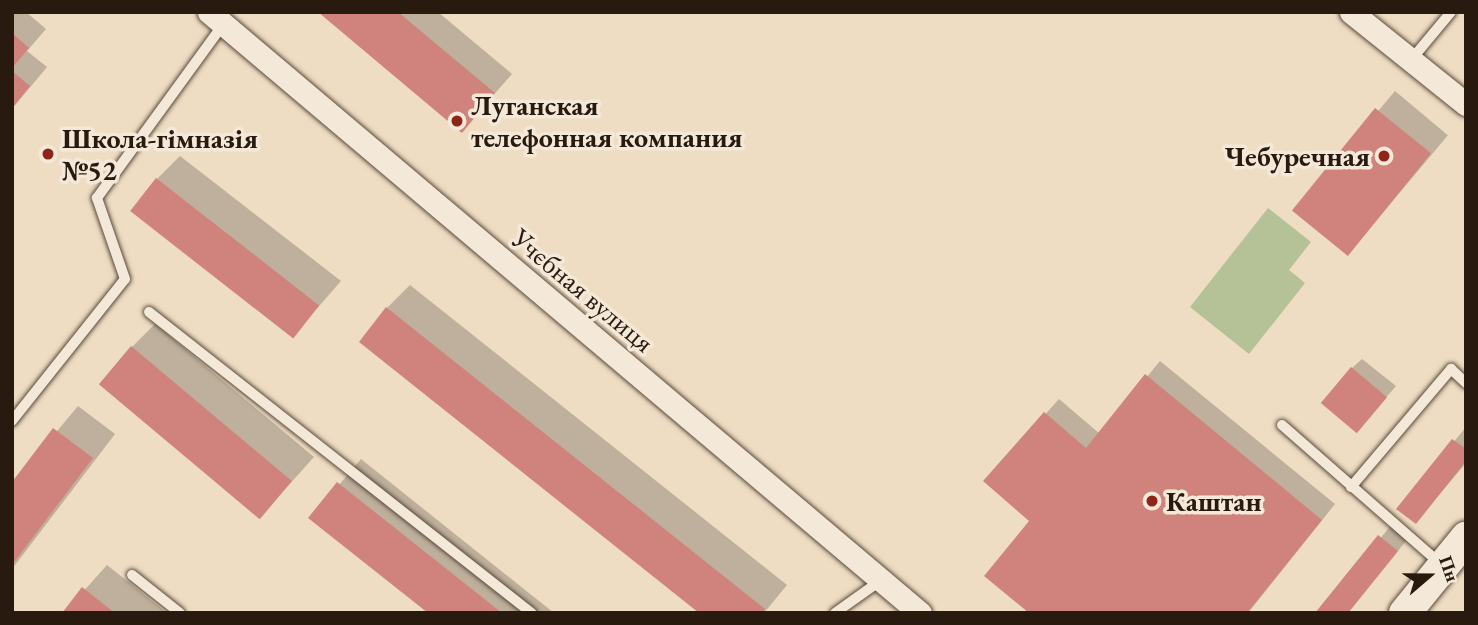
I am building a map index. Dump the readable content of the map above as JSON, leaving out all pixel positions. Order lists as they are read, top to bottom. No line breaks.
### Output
{"streets":{"street":["Учєбная вулиця"]},"places":["Луганская телефонная компания","Школа-гімназія №52","Чебуречная","Каштан"],"north":"right"}
